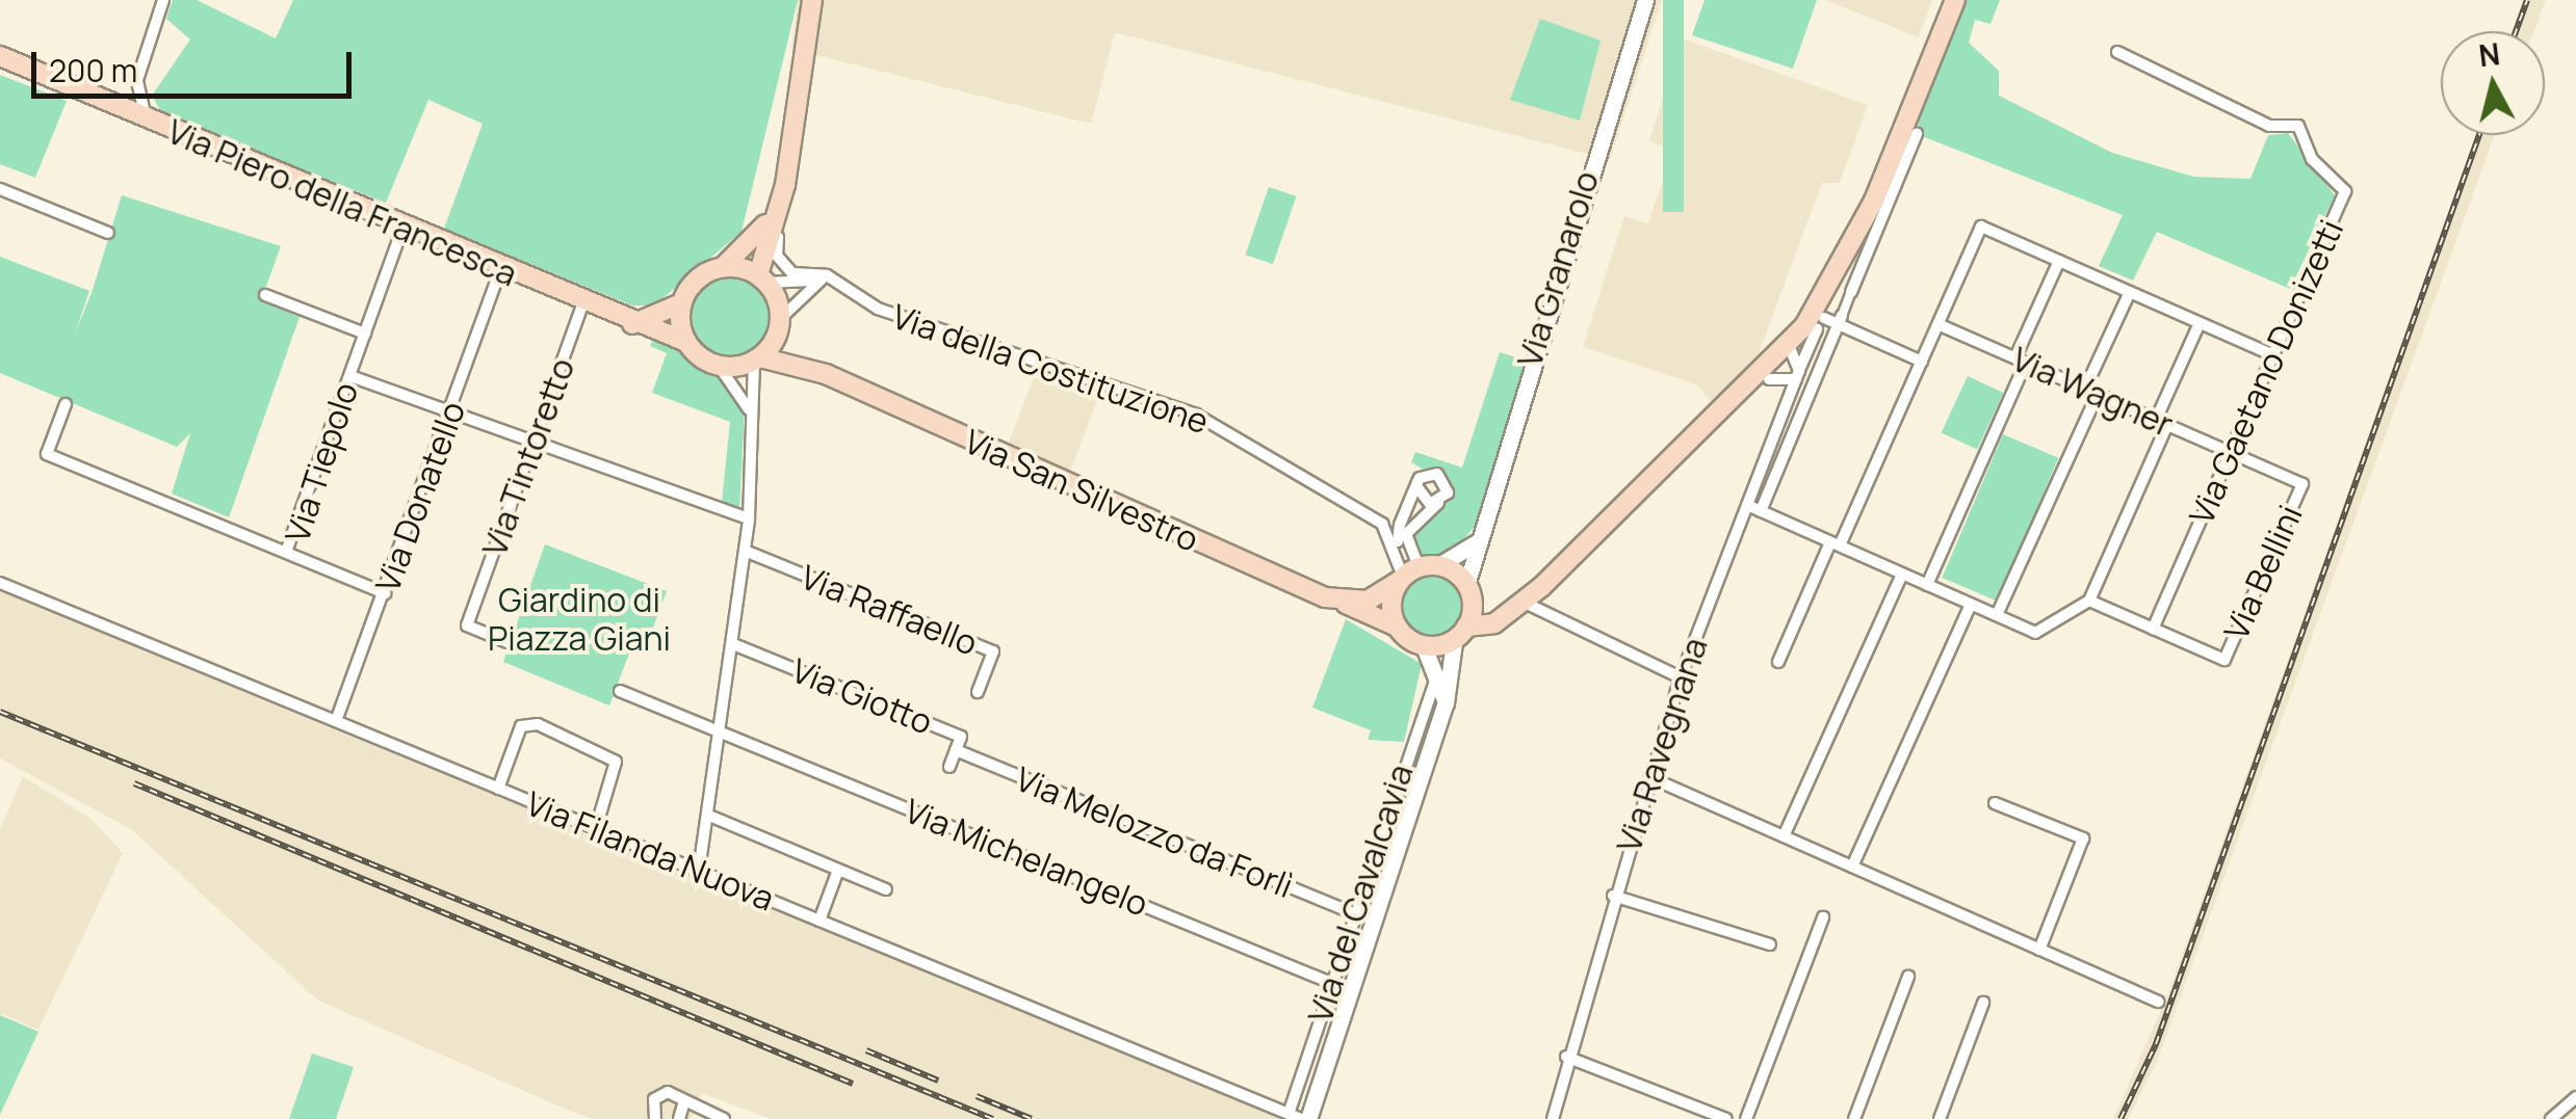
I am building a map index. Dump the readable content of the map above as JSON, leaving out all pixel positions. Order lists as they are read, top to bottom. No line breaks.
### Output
{"streets":{"main road":["Via Piero della Francesca","Via Granarolo","Via San Silvestro","Via Ravegnana","Via del Cavalcavia"],"street":["Via della Costituzione","Via Gaetano Donizetti","Via Wagner","Via Tintoretto","Via Tiepolo","Via Donatello","Via Bellini","Via Raffaello","Via Giotto","Via Melozzo da Forlì","Via Filanda Nuova","Via Michelangelo"]},"crossings":[["Via Piero della Francesca","Via Tintoretto"],["Via Piero della Francesca","Via Tiepolo"],["Via Piero della Francesca","Via San Silvestro"],["Via Piero della Francesca","Via Donatello"],["Via Granarolo","Via della Costituzione"],["Via Granarolo","Via San Silvestro"],["Via Granarolo","Via del Cavalcavia"],["Via della Costituzione","Via San Silvestro"],["Via della Costituzione","Via del Cavalcavia"],["Via Gaetano Donizetti","Via Wagner"],["Via Gaetano Donizetti","Via Bellini"],["Via Wagner","Via Bellini"],["Via Tiepolo","Via Donatello"],["Via San Silvestro","Via del Cavalcavia"],["Via Donatello","Via Filanda Nuova"],["Via Giotto","Via Melozzo da Forlì"],["Via Melozzo da Forlì","Via del Cavalcavia"],["Via Filanda Nuova","Via del Cavalcavia"],["Via Michelangelo","Via del Cavalcavia"]],"parks":["Giardino di Piazza Giani"],"scale_bar":"200 m","north":"top"}
